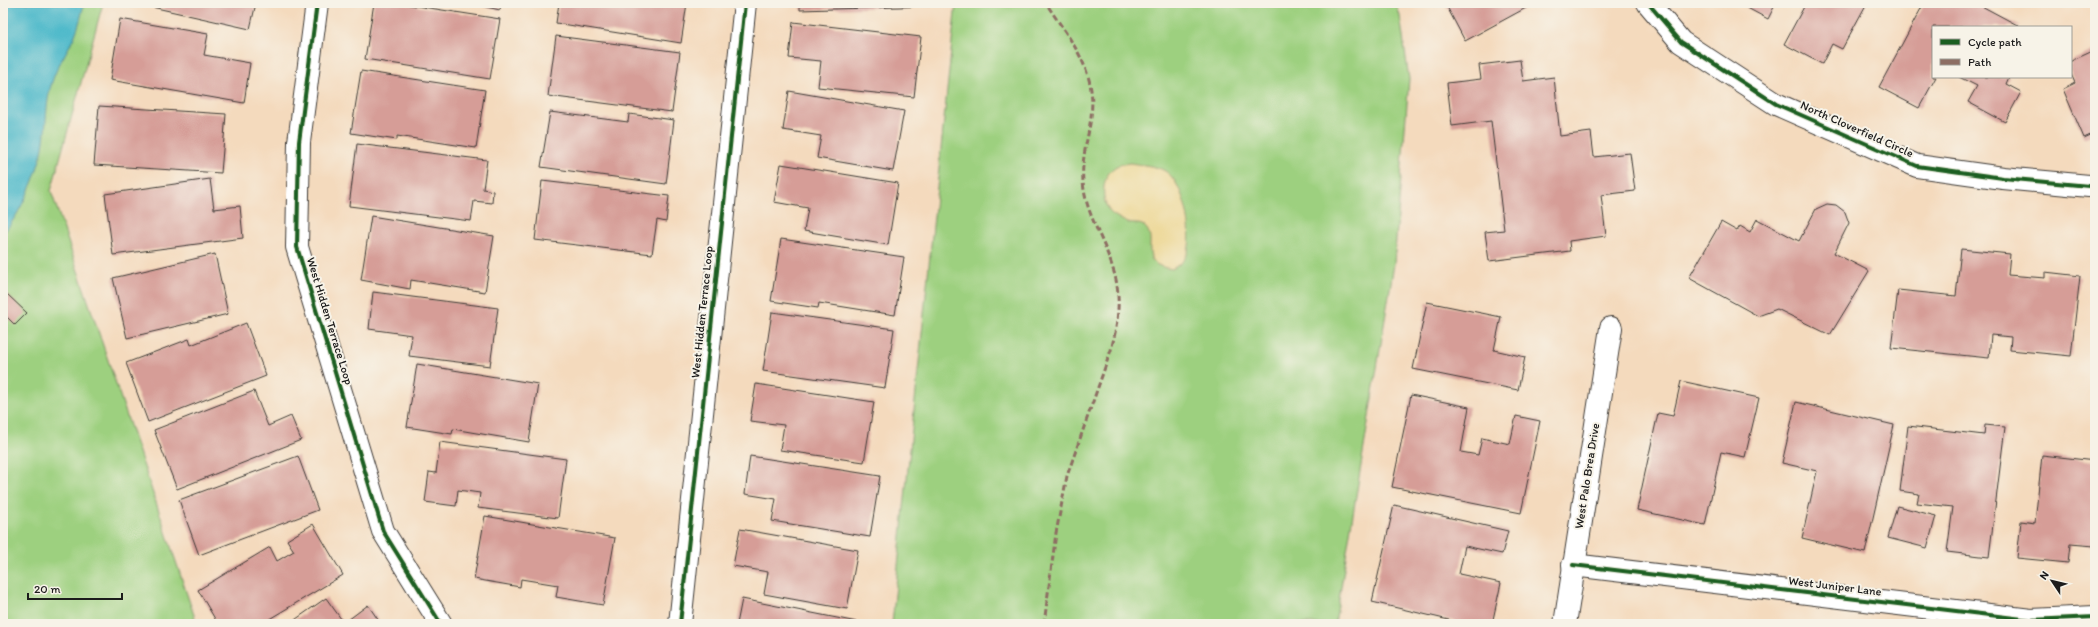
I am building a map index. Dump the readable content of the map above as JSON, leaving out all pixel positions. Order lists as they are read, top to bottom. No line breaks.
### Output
{"streets":{"street":["North Cloverfield Circle","West Hidden Terrace Loop","West Palo Brea Drive","West Juniper Lane"]},"crossings":[["West Palo Brea Drive","West Juniper Lane"]],"legend":["Cycle path","Path"],"scale_bar":"20 m","north":"top left"}
